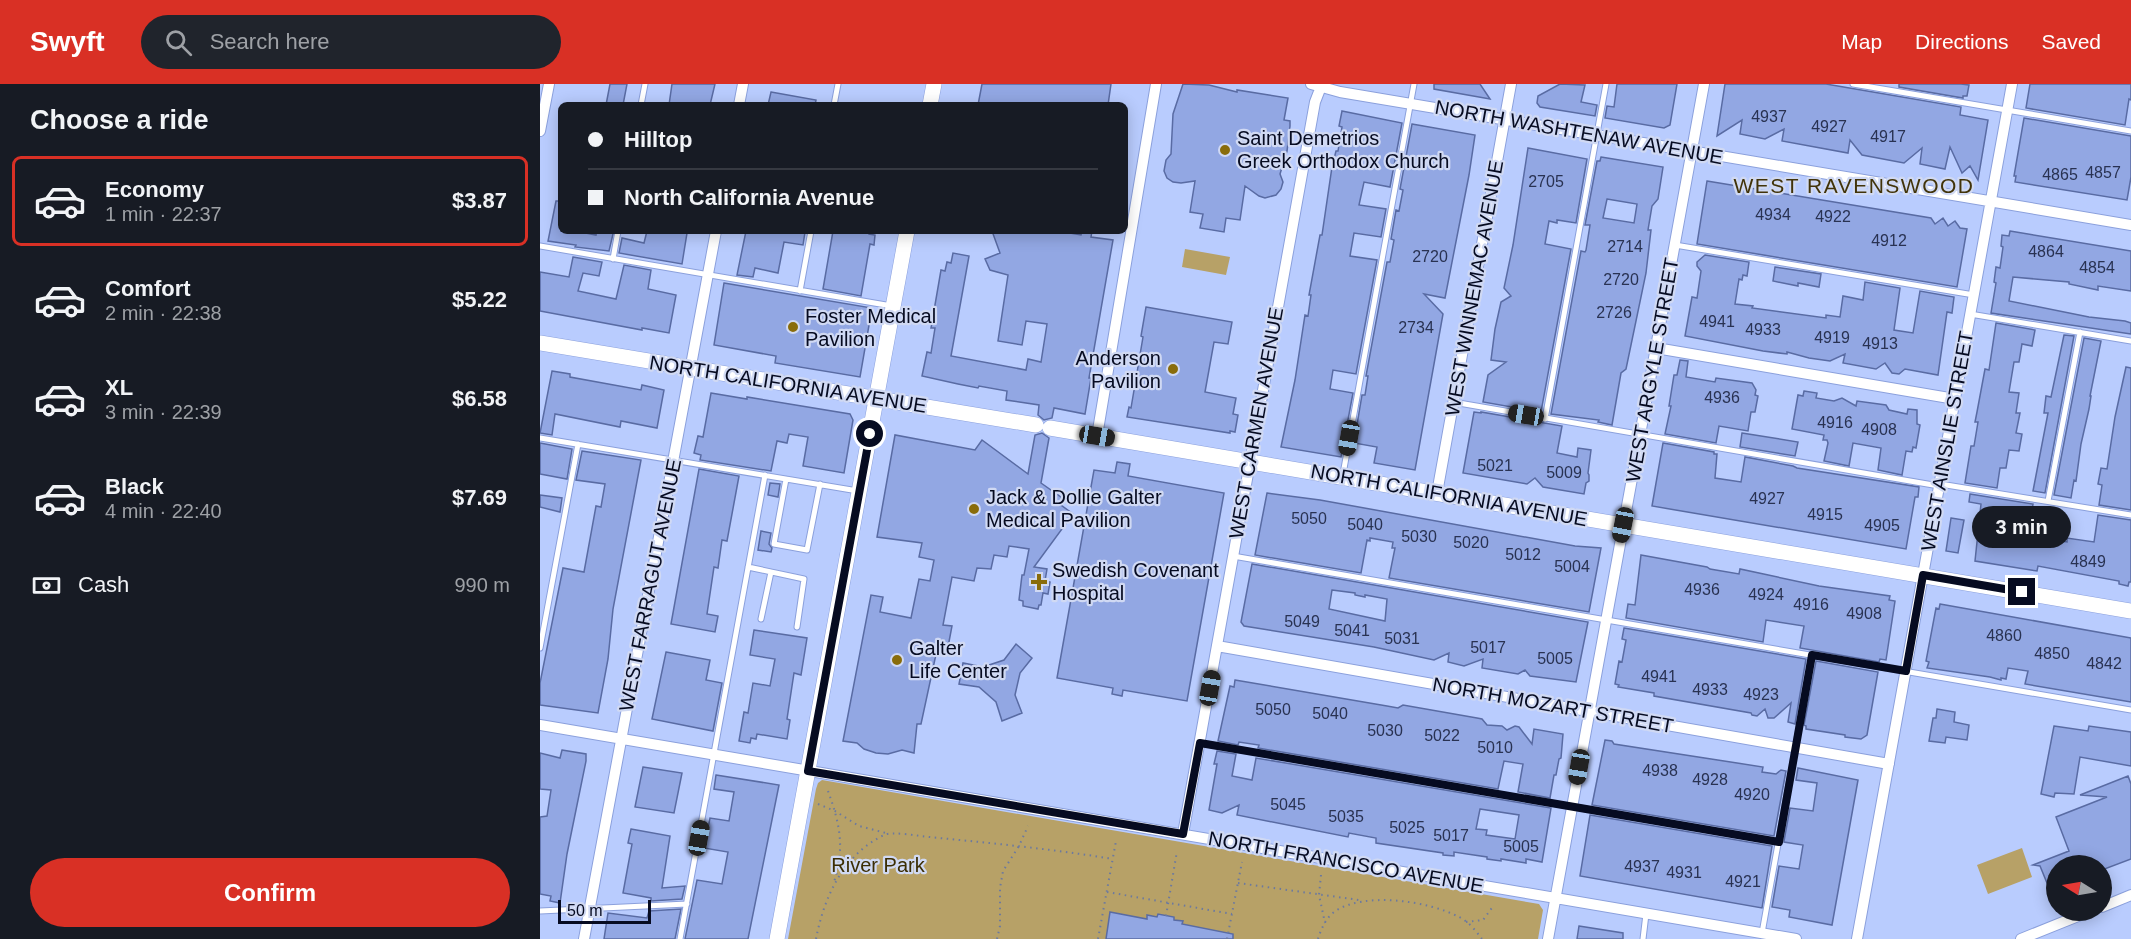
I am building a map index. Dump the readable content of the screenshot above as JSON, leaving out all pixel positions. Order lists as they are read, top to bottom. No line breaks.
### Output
{"streets":{"main road":["NORTH CALIFORNIA AVENUE"],"street":["NORTH WASHTENAW AVENUE","WEST WINNEMAC AVENUE","WEST ARGYLE STREET","WEST CARMEN AVENUE","WEST AINSLIE STREET","WEST FARRAGUT AVENUE","NORTH MOZART STREET","NORTH FRANCISCO AVENUE"]},"crossings":[["NORTH WASHTENAW AVENUE","WEST WINNEMAC AVENUE"],["NORTH WASHTENAW AVENUE","WEST ARGYLE STREET"],["NORTH WASHTENAW AVENUE","WEST CARMEN AVENUE"],["NORTH WASHTENAW AVENUE","WEST AINSLIE STREET"],["WEST WINNEMAC AVENUE","NORTH CALIFORNIA AVENUE"],["WEST ARGYLE STREET","NORTH CALIFORNIA AVENUE"],["WEST ARGYLE STREET","NORTH MOZART STREET"],["WEST ARGYLE STREET","NORTH FRANCISCO AVENUE"],["NORTH CALIFORNIA AVENUE","WEST CARMEN AVENUE"],["NORTH CALIFORNIA AVENUE","WEST AINSLIE STREET"],["NORTH CALIFORNIA AVENUE","WEST FARRAGUT AVENUE"],["WEST CARMEN AVENUE","NORTH MOZART STREET"],["WEST CARMEN AVENUE","NORTH FRANCISCO AVENUE"],["WEST AINSLIE STREET","NORTH MOZART STREET"],["WEST FARRAGUT AVENUE","NORTH FRANCISCO AVENUE"]],"districts":["WEST RAVENSWOOD"],"parks":["River Park"],"places":{"other":["Saint Demetrios Greek Orthodox Church","Foster Medical Pavilion","Anderson Pavilion","Jack & Dollie Galter Medical Pavilion","Galter Life Center"],"health":["Swedish Covenant Hospital"]},"house_numbers":["4937","4927","4917","4857","4865","2705","4934","4922","4912","2714","4864","2720","4854","2720","2726","4941","2734","4933","4919","4913","4936","4916","4908","5021","5009","4927","4915","5050","5040","4905","5030","5020","5012","4849","5004","4936","4924","4916","4908","5049","5041","4860","5031","5017","4850","5005","4842","4941","4933","4923","5050","5040","5030","5022","5010","4938","4928","4920","5045","5035","5025","5017","5005","4937","4931","4921"],"scale_bar":"50 m","north":"left","page":{"header":"Swyft","search":"Search here","nav":["Map","Directions","Saved"],"heading":"Choose a ride","banner":["Hilltop","North California Avenue"],"list":[{"name":"Economy","note":"1 min · 22:37","value":"$3.87"},{"name":"Comfort","note":"2 min · 22:38","value":"$5.22"},{"name":"XL","note":"3 min · 22:39","value":"$6.58"},{"name":"Black","note":"4 min · 22:40","value":"$7.69"}],"bubble":"3 min","pay":["Cash","990 m"],"buttons":"Confirm","scale":"50 m"}}
